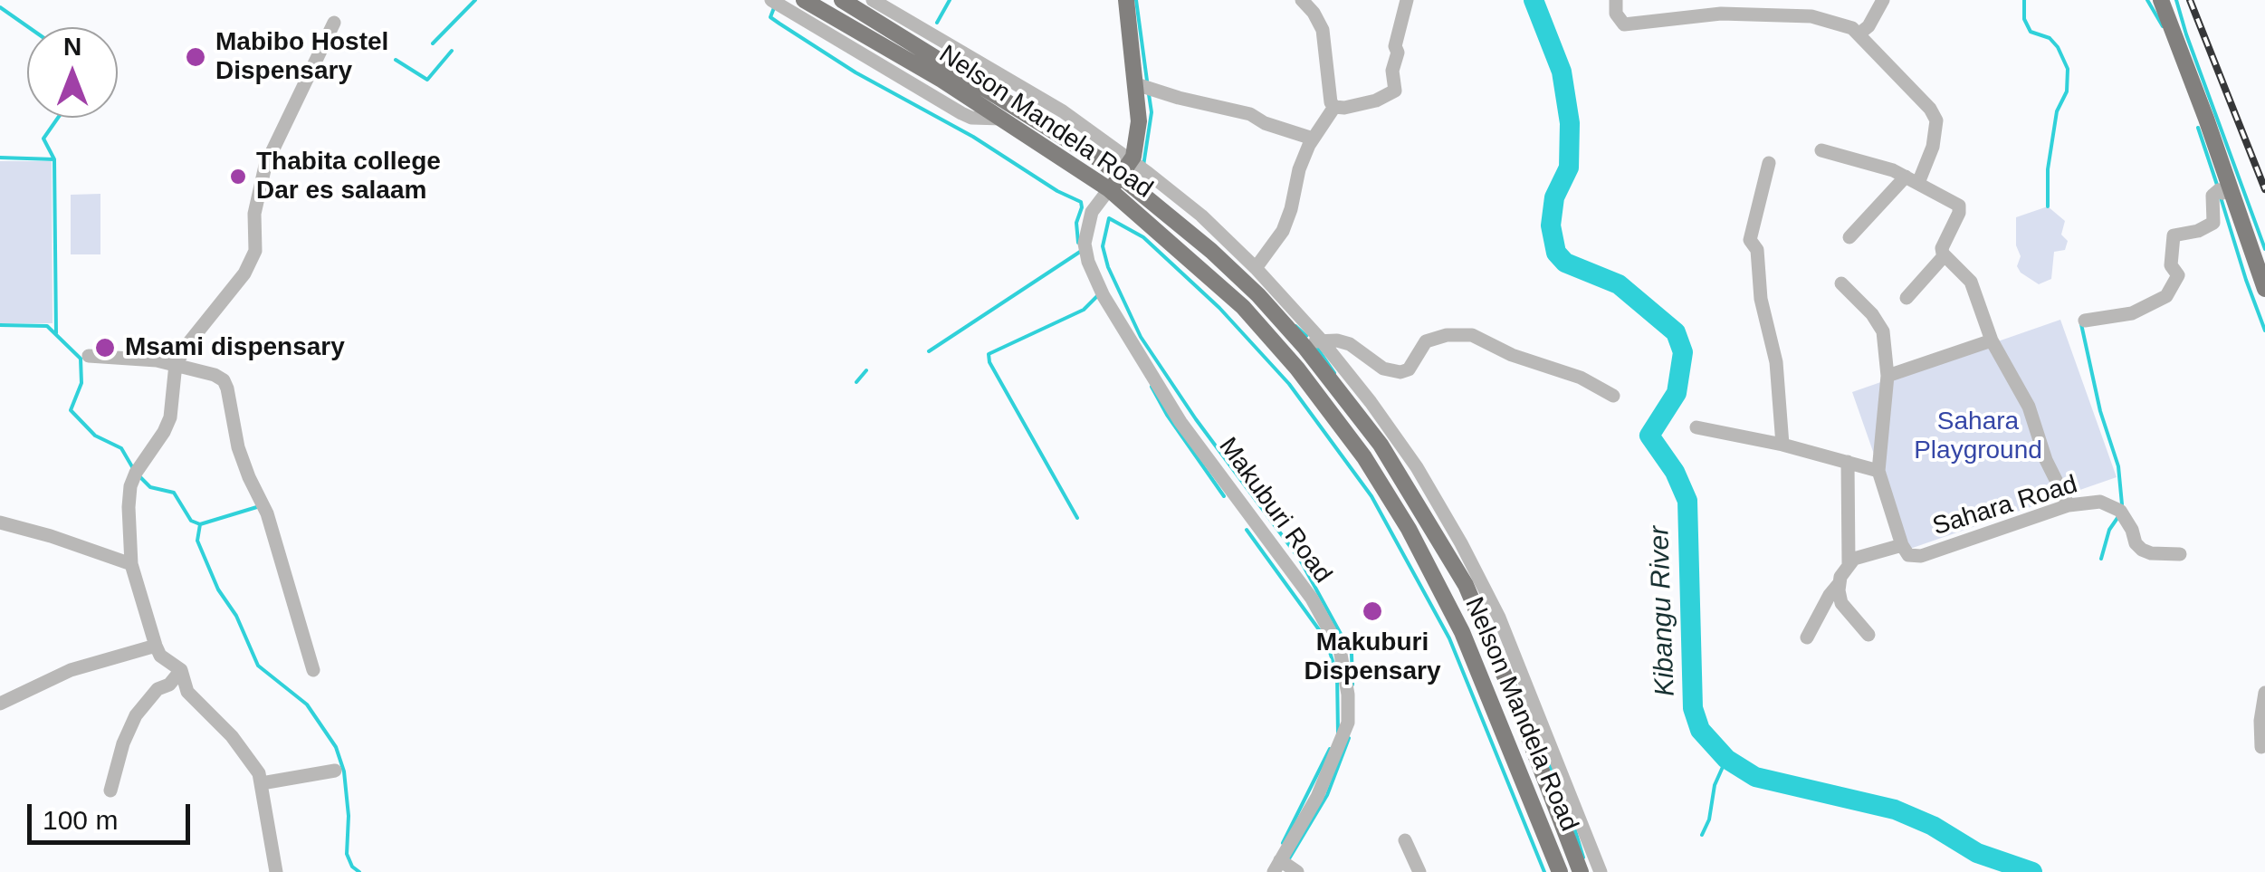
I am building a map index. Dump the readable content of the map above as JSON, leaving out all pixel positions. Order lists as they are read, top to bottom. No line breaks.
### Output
{"streets":{"main road":["Nelson Mandela Road"],"street":["Sahara Road","Makuburi Road"]},"crossings":[["Nelson Mandela Road","Makuburi Road"]],"water":["Kibangu River"],"parks":["Sahara Playground"],"places":["Mabibo Hostel Dispensary","Thabita college Dar es salaam","Msami dispensary","Makuburi Dispensary"],"scale_bar":"100 m","north":"top"}
